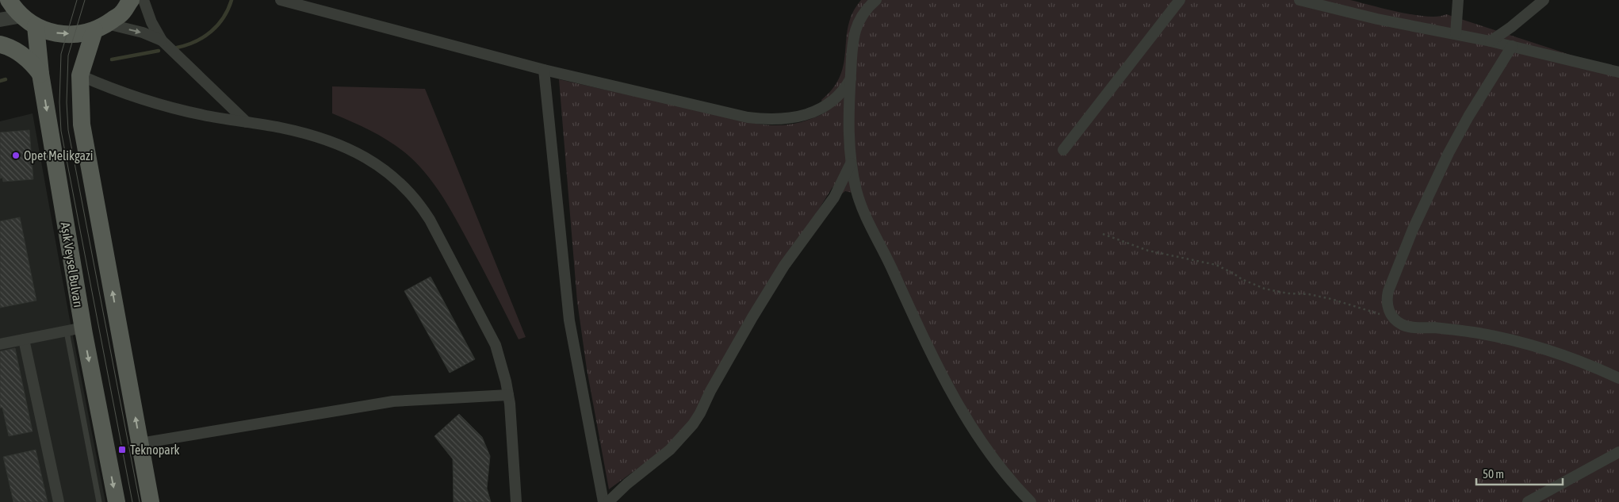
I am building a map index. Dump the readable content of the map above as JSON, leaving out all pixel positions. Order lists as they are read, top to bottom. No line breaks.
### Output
{"streets":{"main road":["Aşık Veysel Bulvarı"]},"places":{"other":["Opet Melikgazi"],"transit":["Teknopark"]},"scale_bar":"50 m"}
